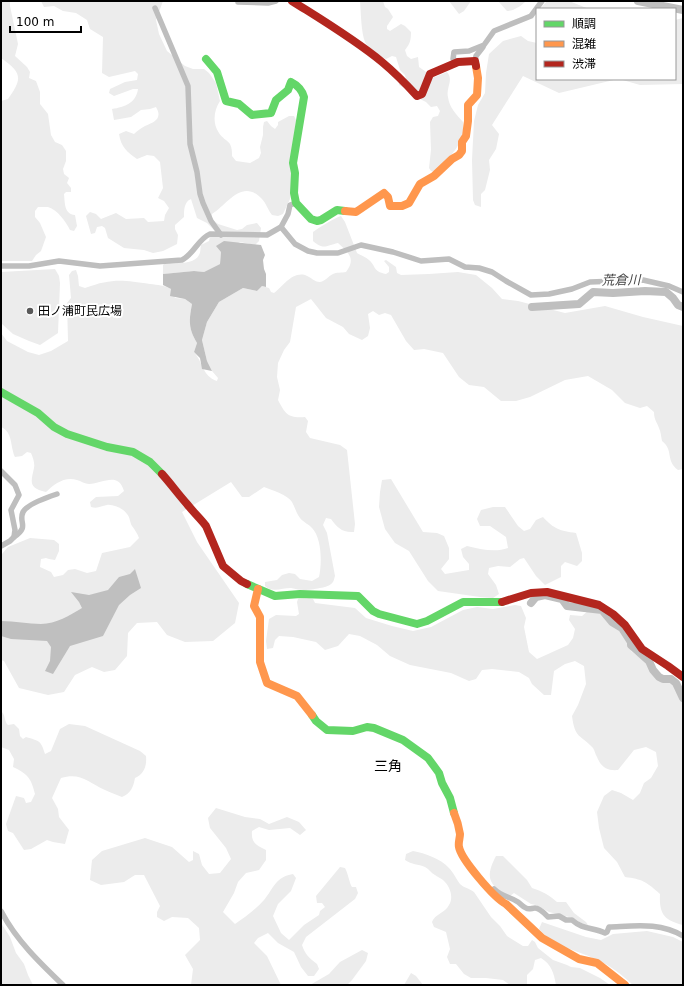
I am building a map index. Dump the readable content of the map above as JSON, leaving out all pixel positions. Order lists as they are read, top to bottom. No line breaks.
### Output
{"districts":["三角"],"water":["荒倉川"],"places":["田ノ浦町民広場"],"legend":["順調","混雑","渋滞"],"scale_bar":"100 m"}
